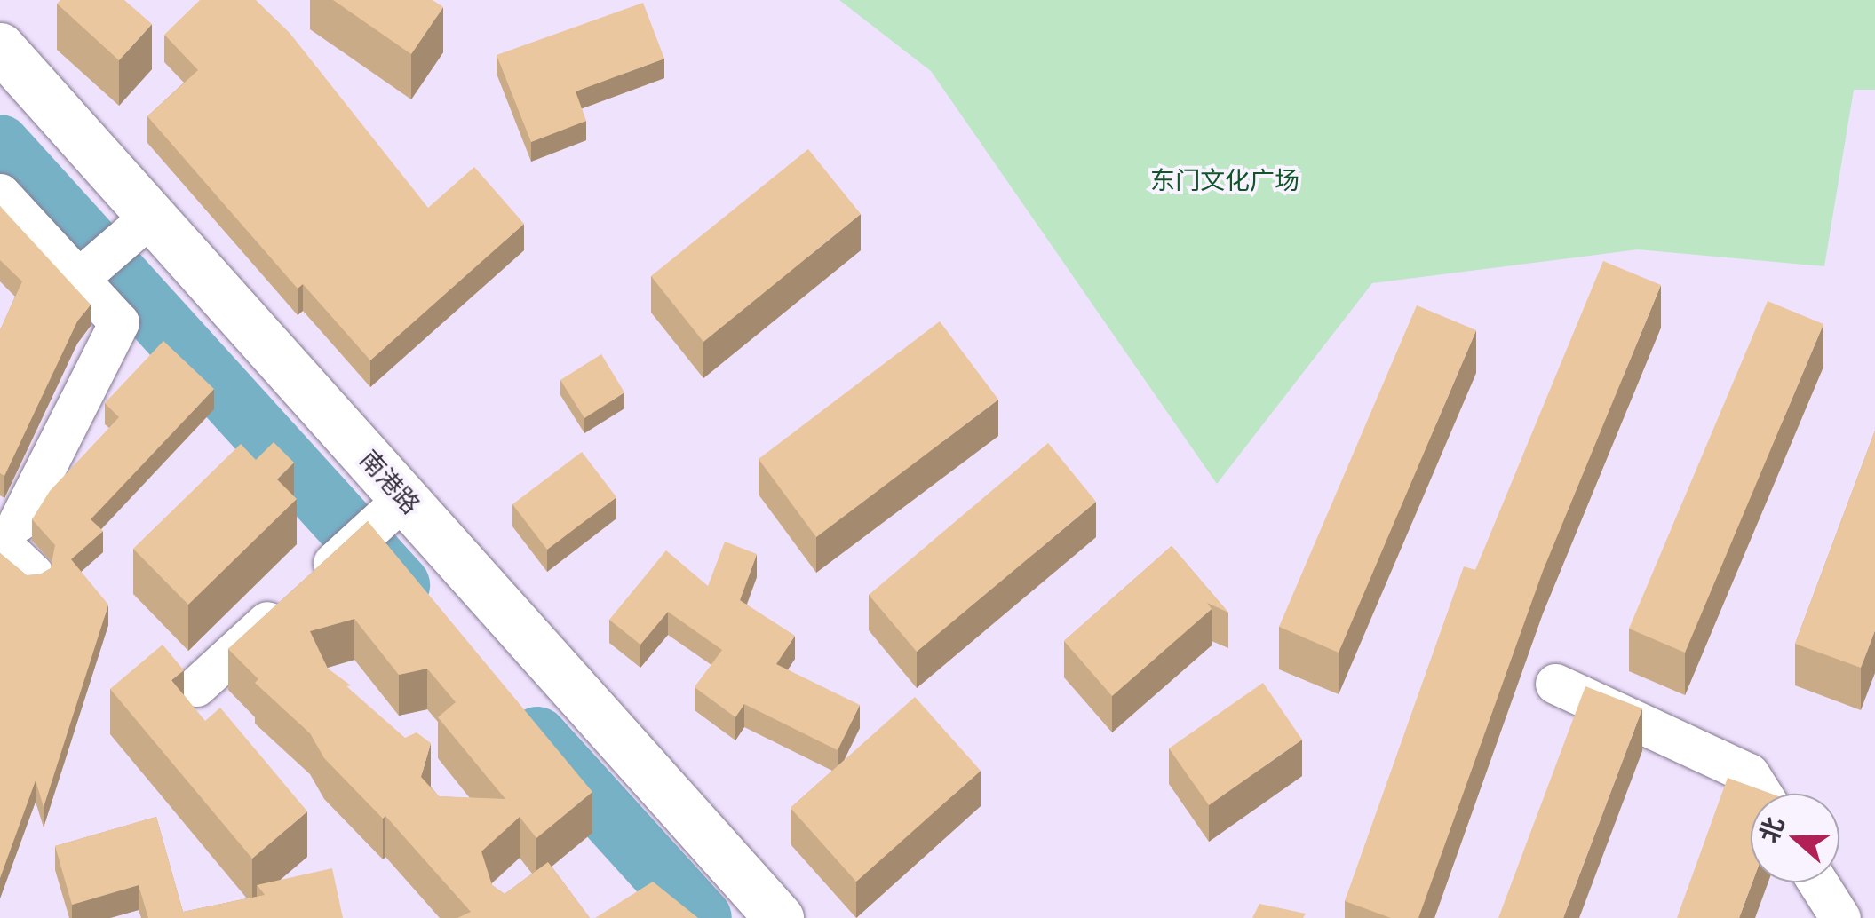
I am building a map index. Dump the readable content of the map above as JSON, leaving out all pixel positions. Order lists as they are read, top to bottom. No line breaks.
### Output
{"streets":{"street":["南港路"]},"parks":["东门文化广场"],"north":"left"}
